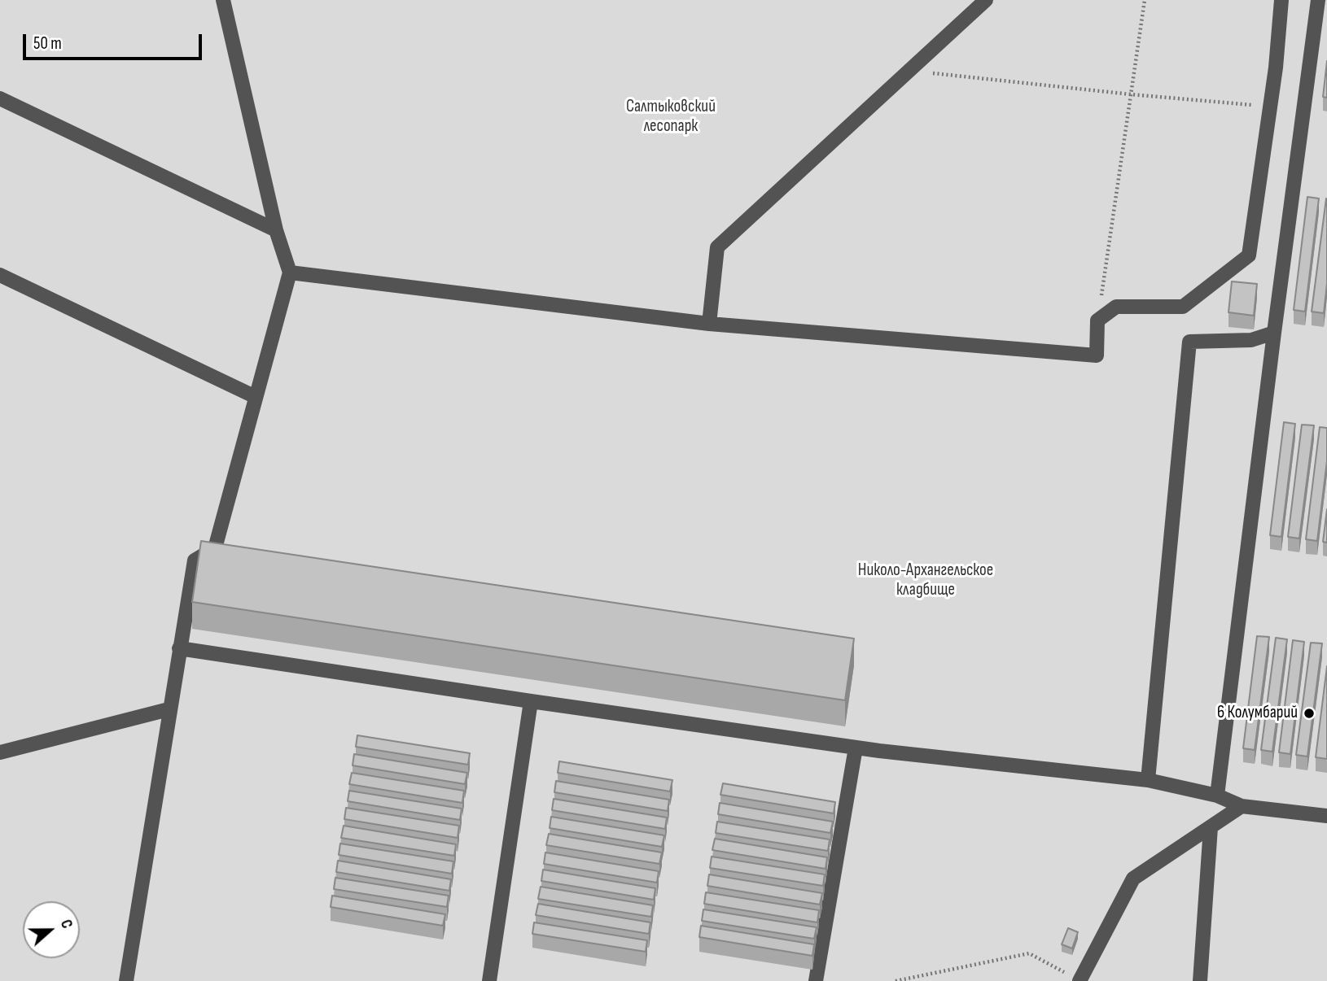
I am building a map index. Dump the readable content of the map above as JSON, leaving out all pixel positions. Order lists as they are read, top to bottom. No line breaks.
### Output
{"parks":["Салтыковский лесопарк","Николо-Архангельское кладбище"],"places":["6 Колумбарий"],"scale_bar":"50 m","north":"right"}
